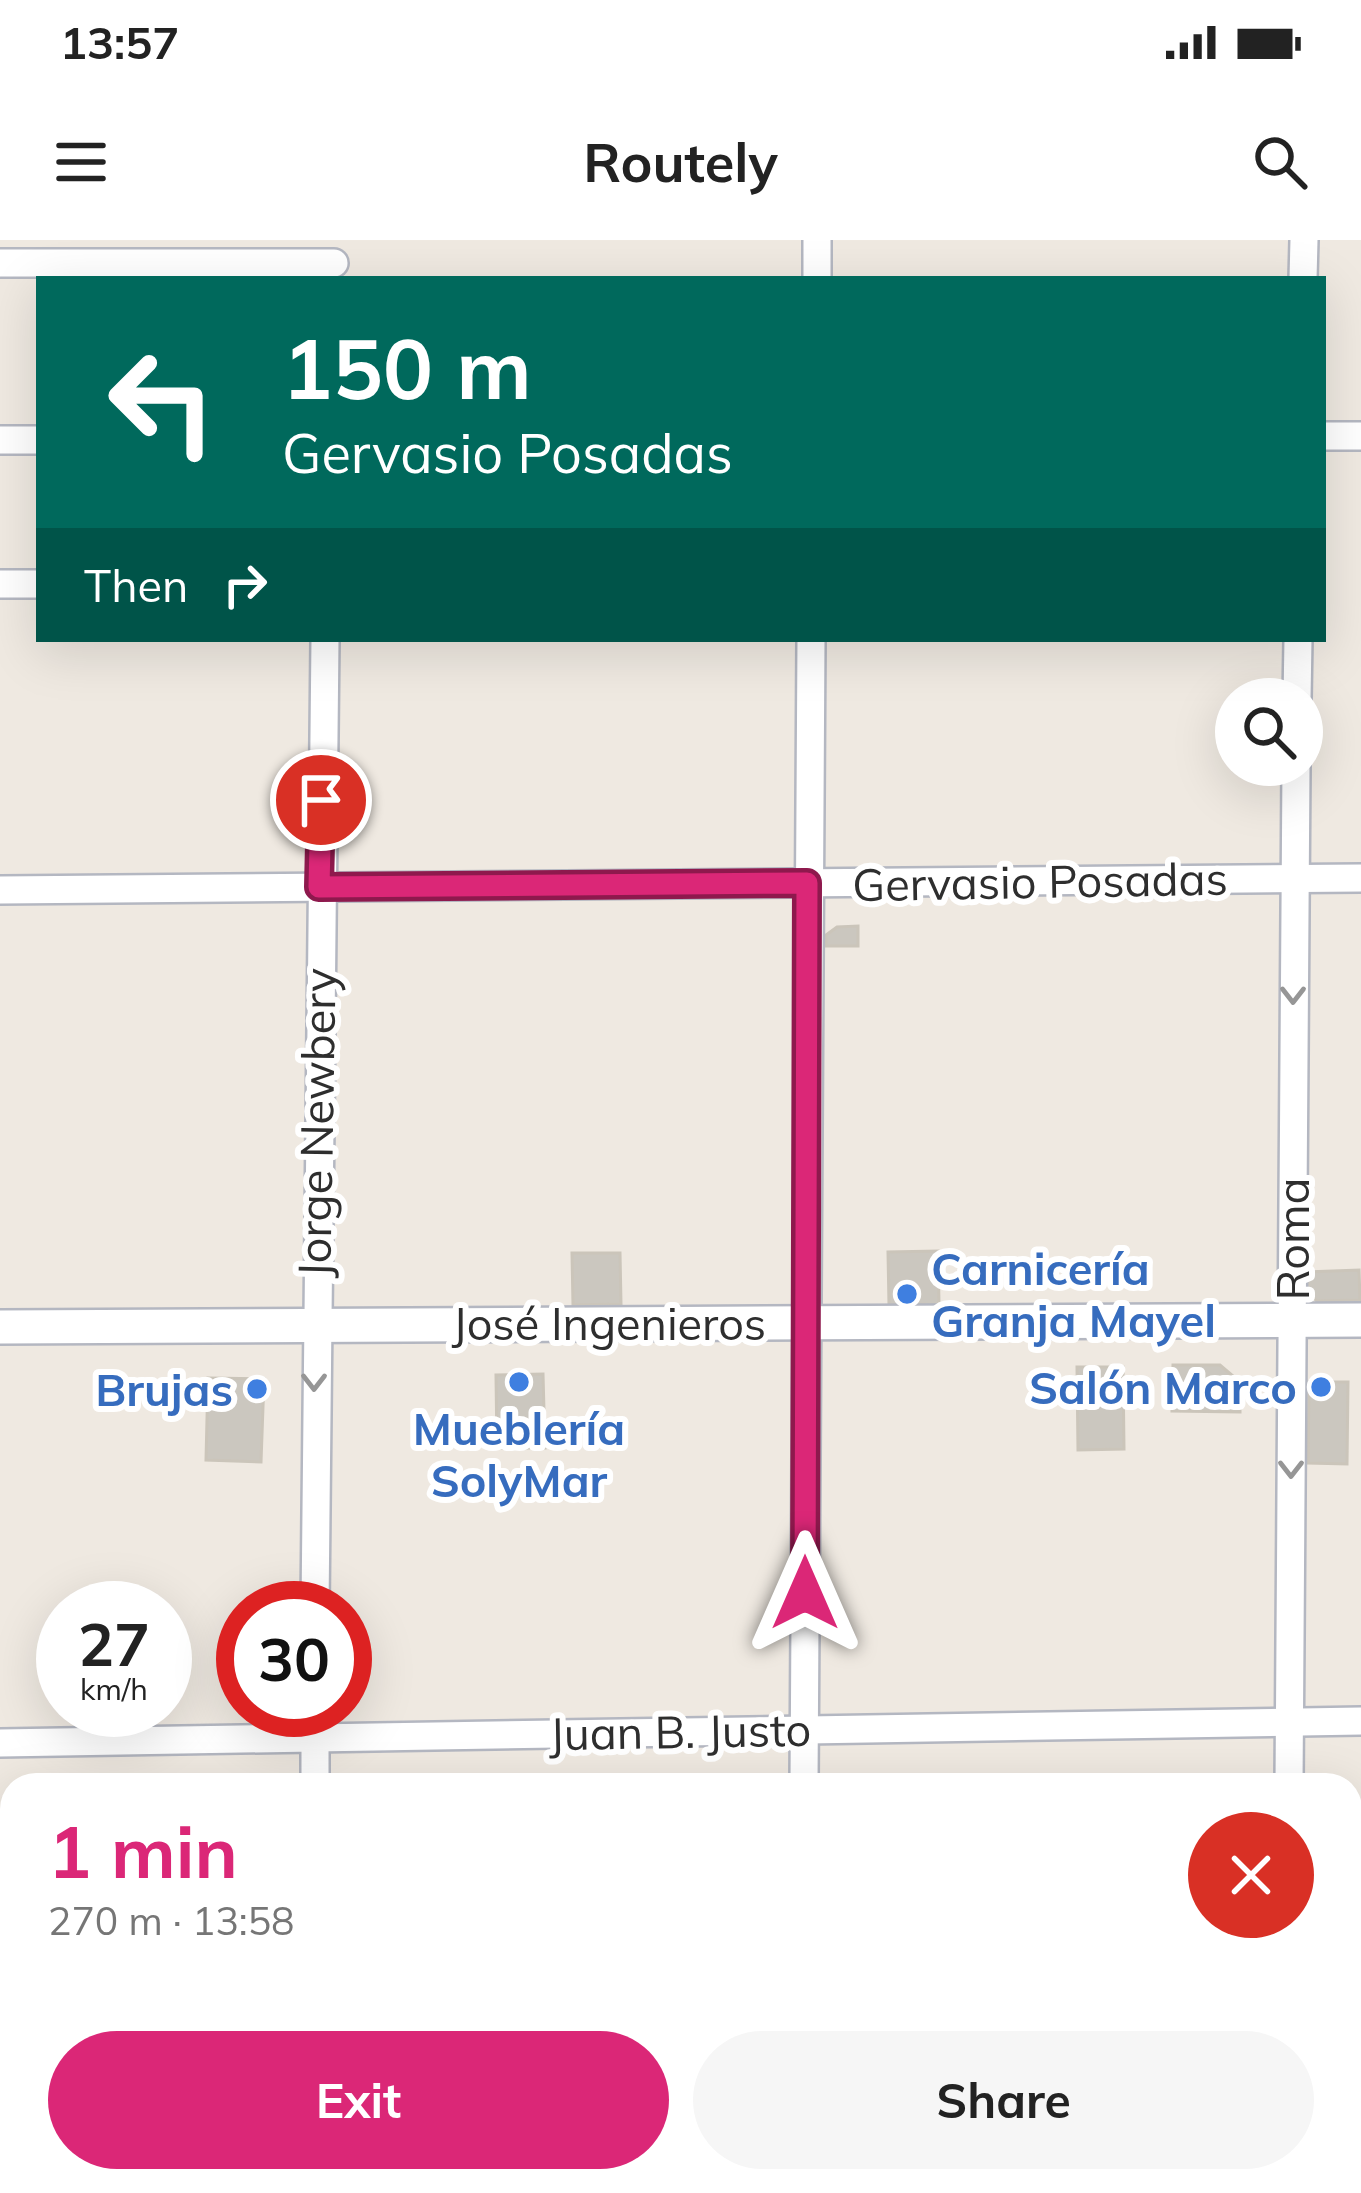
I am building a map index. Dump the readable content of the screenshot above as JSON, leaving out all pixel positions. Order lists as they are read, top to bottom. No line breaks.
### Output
{"streets":{"street":["Gervasio Posadas","Jorge Newbery","Roma","José Ingenieros","Juan B. Justo"]},"crossings":[["Gervasio Posadas","Jorge Newbery"],["Gervasio Posadas","Roma"],["Jorge Newbery","José Ingenieros"],["Roma","José Ingenieros"],["Roma","Juan B. Justo"]],"one_way":["Roma"],"places":["Carnicería Granja Mayel","Mueblería SolyMar","Salón Marco","Brujas"],"page":{"status":"13:57","header":"Routely","turn":["150 m","Gervasio Posadas"],"then":"Then","speed":"27 km/h","limit":"30","heading":["1 min","270 m · 13:58"],"buttons":["Exit","Share"]}}
